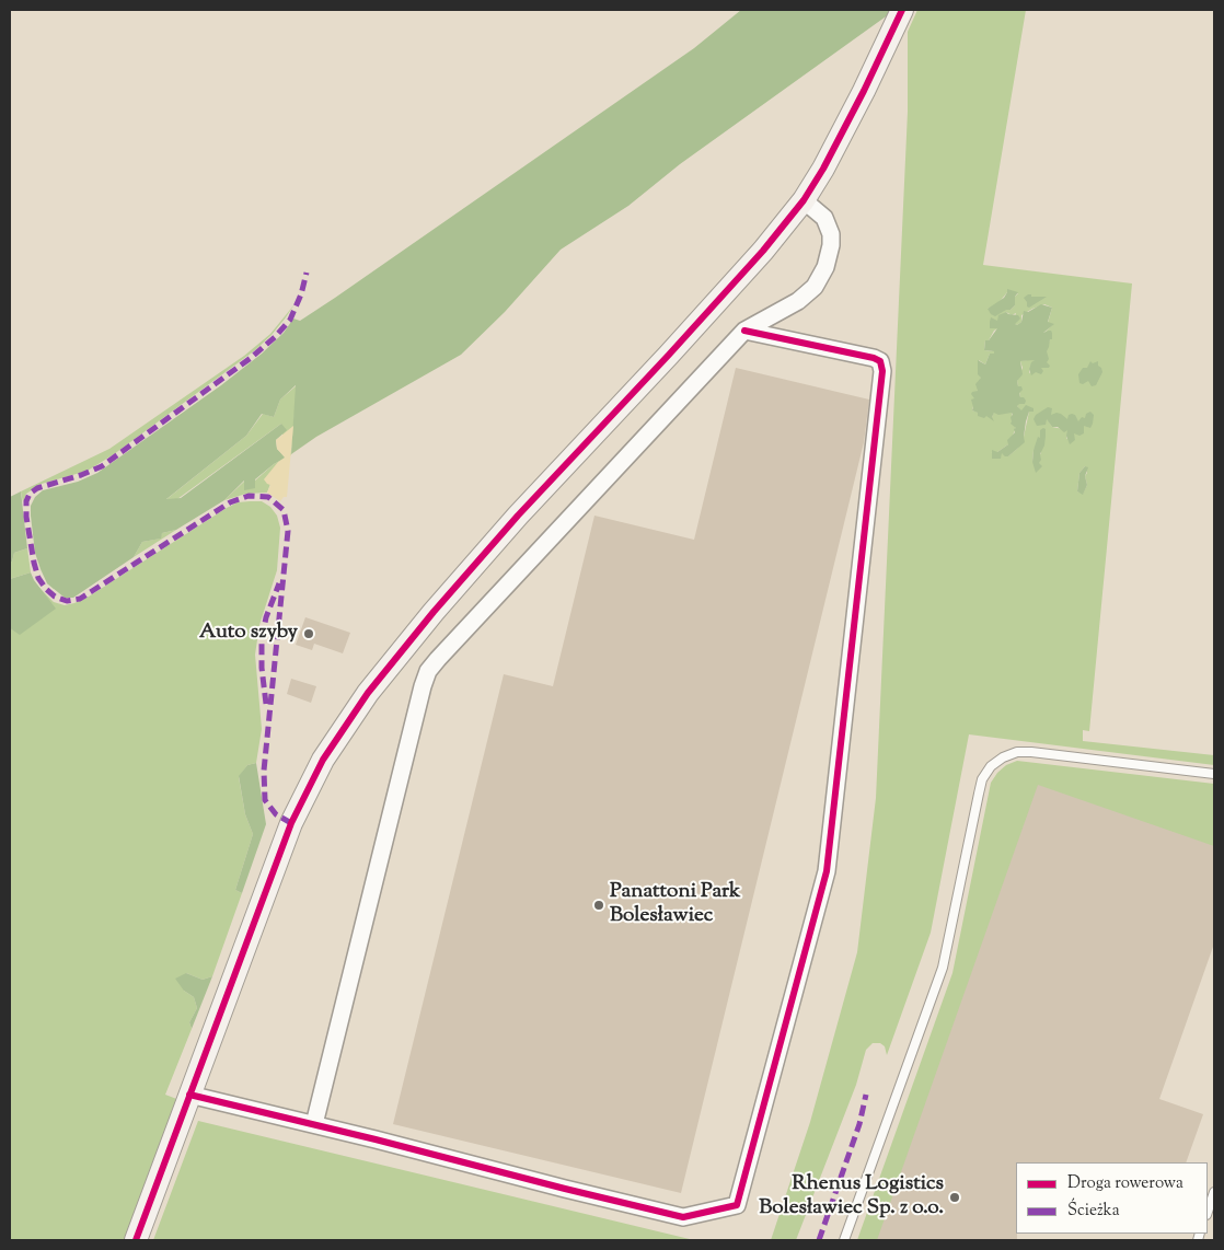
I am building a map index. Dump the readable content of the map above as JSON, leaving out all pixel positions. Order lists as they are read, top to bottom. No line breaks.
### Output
{"places":["Auto szyby","Panattoni Park Bolesławiec","Rhenus Logistics Bolesławiec Sp. z o.o."],"legend":["Droga rowerowa","Ścieżka"]}
